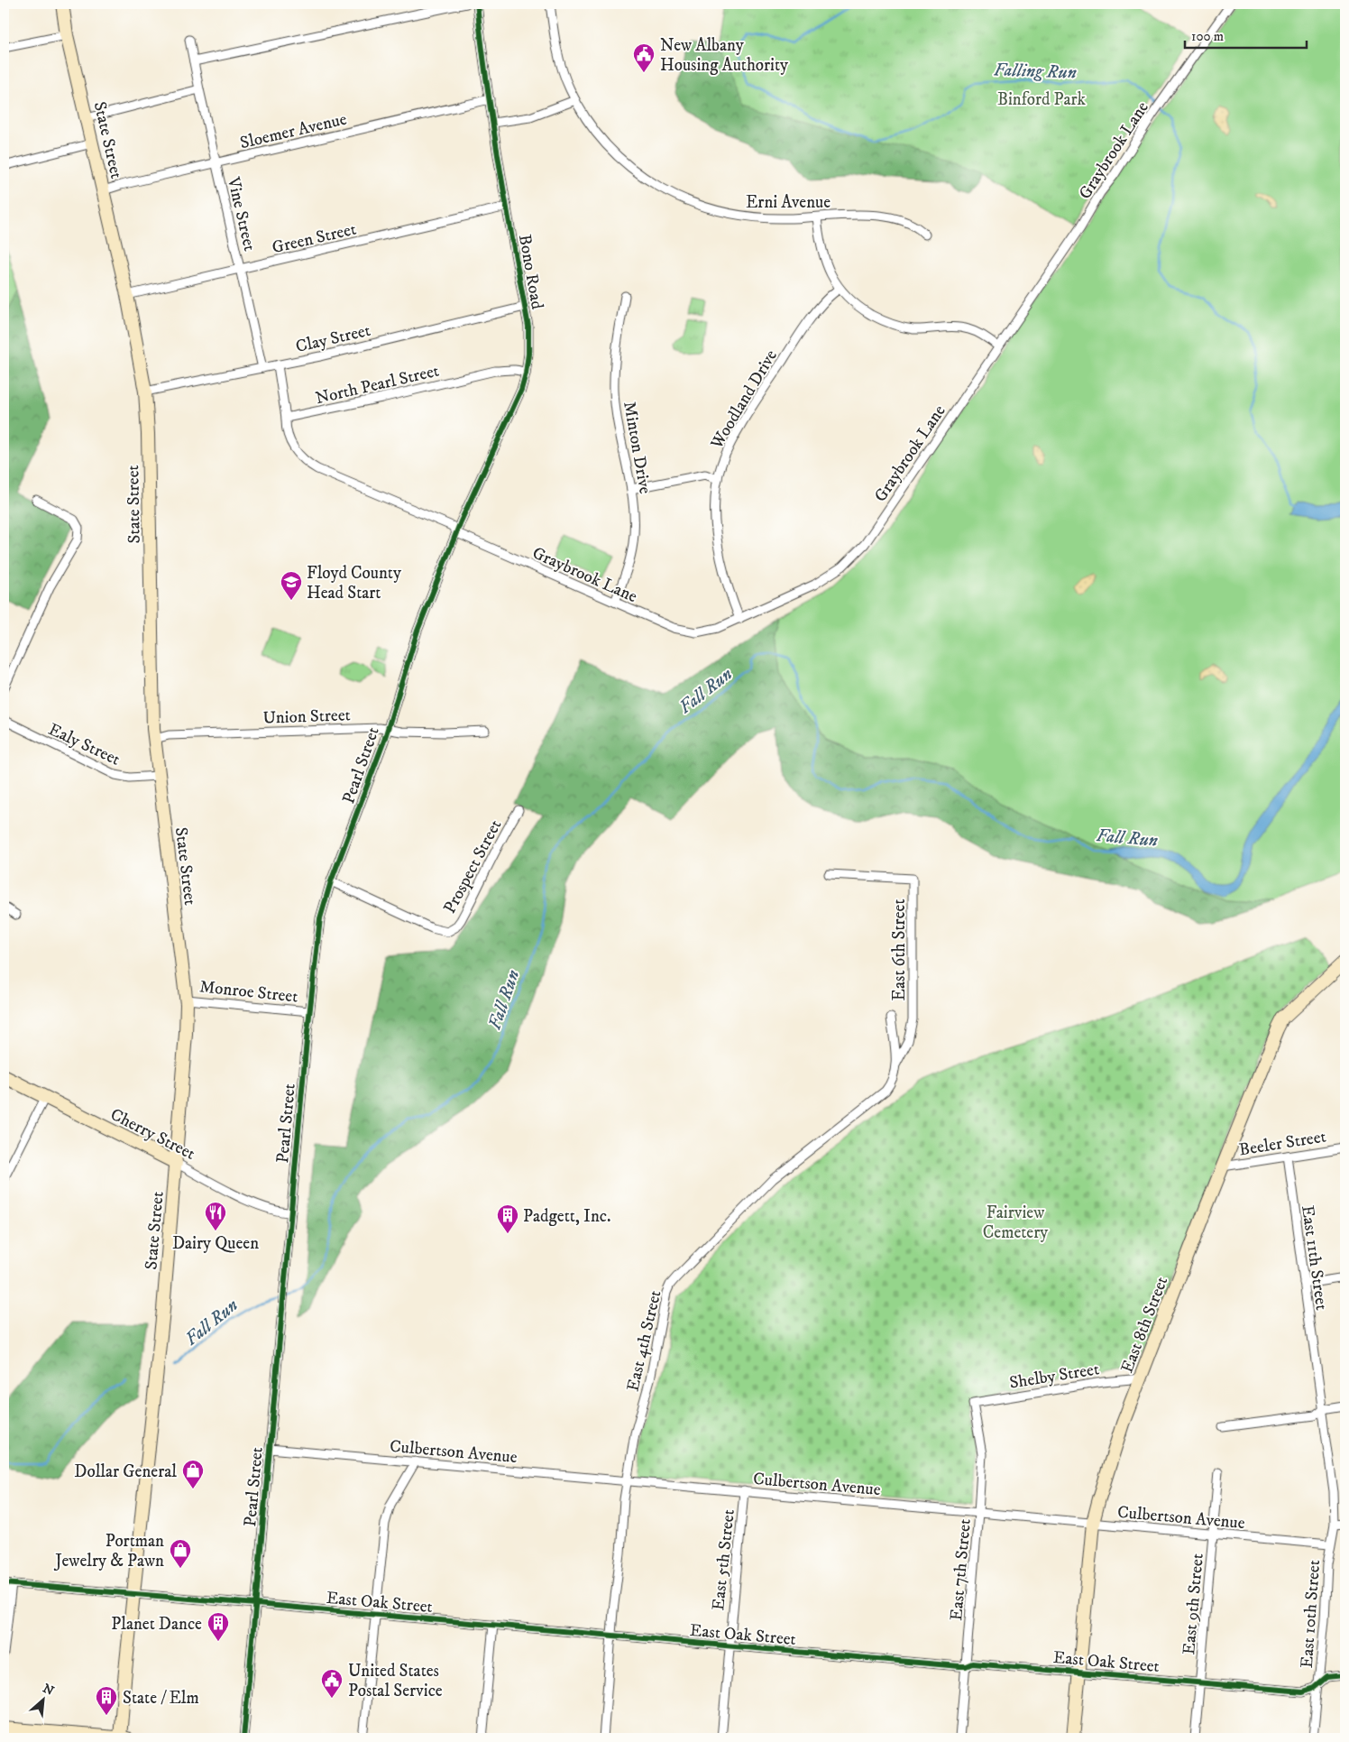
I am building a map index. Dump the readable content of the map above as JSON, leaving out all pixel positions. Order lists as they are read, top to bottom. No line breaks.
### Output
{"streets":{"main road":["State Street","Cherry Street","East 8th Street"],"street":["Sloemer Avenue","Graybrook Lane","Erni Avenue","Vine Street","Green Street","Bono Road","Clay Street","North Pearl Street","Woodland Drive","Minton Drive","Union Street","Ealy Street","Pearl Street","Prospect Street","East 6th Street","Monroe Street","Beeler Street","East 11th Street","East 4th Street","Shelby Street","Culbertson Avenue","East 5th Street","East 7th Street","East Oak Street","East 9th Street","East 10th Street"]},"crossings":[["Sloemer Avenue","State Street"],["Sloemer Avenue","Vine Street"],["Sloemer Avenue","Bono Road"],["State Street","Green Street"],["State Street","Clay Street"],["State Street","Union Street"],["State Street","Ealy Street"],["State Street","Monroe Street"],["State Street","Cherry Street"],["State Street","East Oak Street"],["Graybrook Lane","Bono Road"],["Graybrook Lane","North Pearl Street"],["Graybrook Lane","Woodland Drive"],["Graybrook Lane","Minton Drive"],["Graybrook Lane","Pearl Street"],["Vine Street","Green Street"],["Vine Street","Clay Street"],["Green Street","Bono Road"],["Bono Road","Clay Street"],["Bono Road","North Pearl Street"],["Bono Road","Pearl Street"],["Union Street","Pearl Street"],["Pearl Street","Prospect Street"],["Pearl Street","Monroe Street"],["Pearl Street","Cherry Street"],["Pearl Street","Culbertson Avenue"],["Pearl Street","East Oak Street"],["East 6th Street","East 4th Street"],["Beeler Street","East 11th Street"],["Beeler Street","East 8th Street"],["East 8th Street","Shelby Street"],["East 8th Street","Culbertson Avenue"],["East 8th Street","East Oak Street"],["East 4th Street","Culbertson Avenue"],["East 4th Street","East Oak Street"],["Shelby Street","East 7th Street"],["Culbertson Avenue","East 5th Street"],["Culbertson Avenue","East 7th Street"],["Culbertson Avenue","East 9th Street"],["Culbertson Avenue","East 10th Street"],["East 5th Street","East Oak Street"],["East 7th Street","East Oak Street"],["East Oak Street","East 9th Street"],["East Oak Street","East 10th Street"]],"water":["Falling Run","Fall Run"],"parks":["Binford Park","Fairview Cemetery"],"places":{"public building":["New Albany Housing Authority","United States Postal Service"],"school or university":["Floyd County Head Start"],"restaurant":["Dairy Queen"],"building":["Padgett, Inc.","Planet Dance","State / Elm"],"shop":["Dollar General","Portman Jewelry & Pawn"]},"scale_bar":"100 m","north":"top right"}
